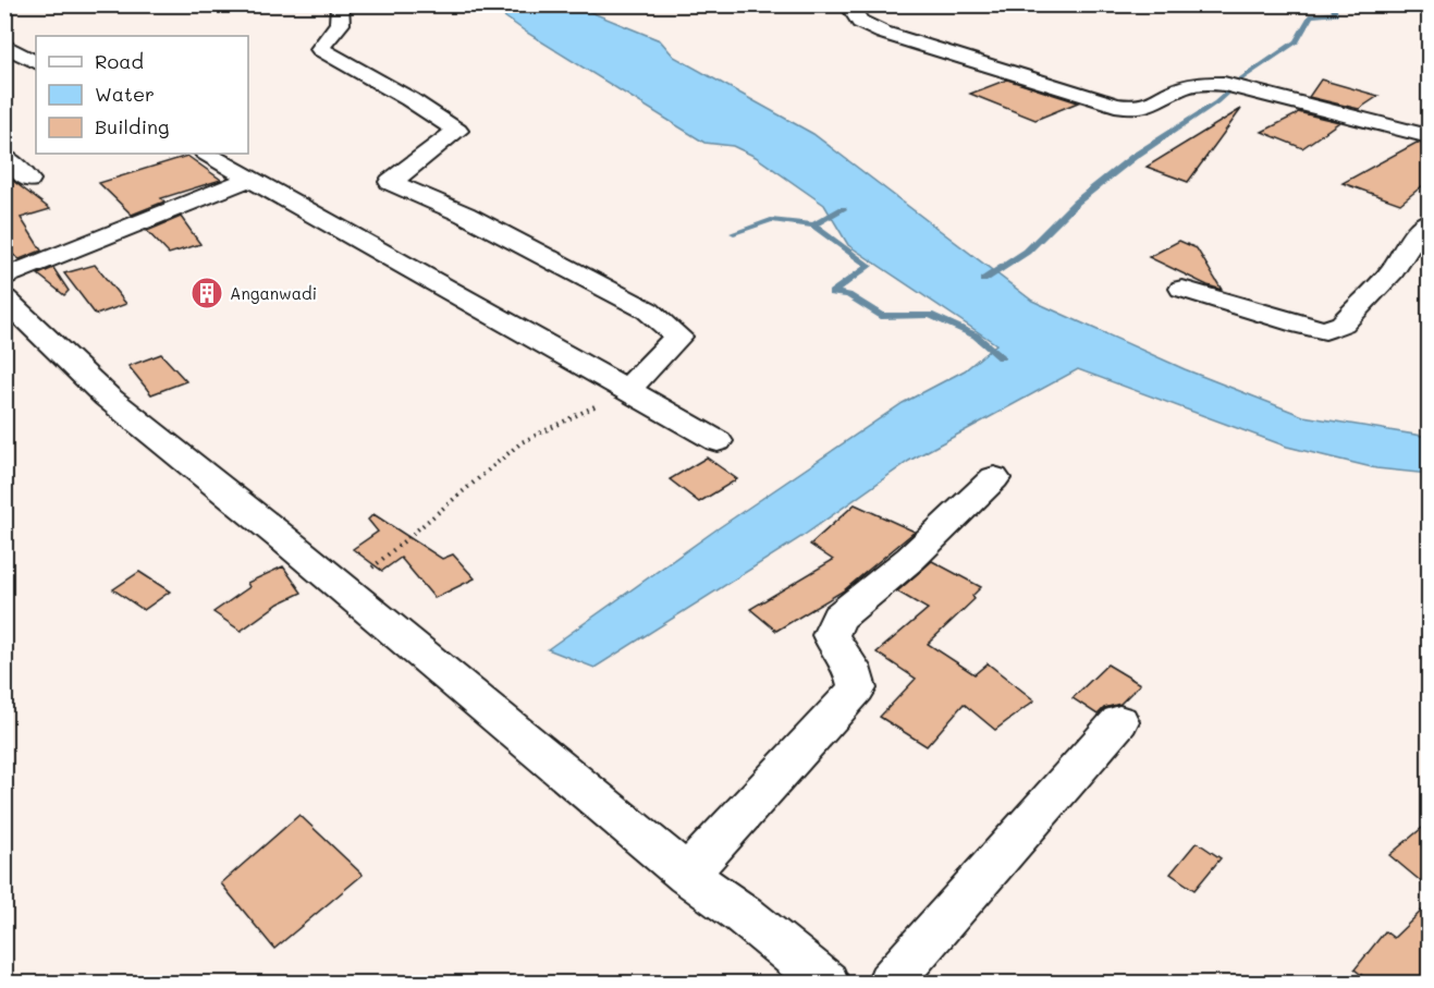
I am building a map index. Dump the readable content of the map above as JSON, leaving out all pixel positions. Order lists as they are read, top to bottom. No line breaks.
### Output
{"places":{"building":["Anganwadi"]},"legend":["Road","Water","Building"]}
